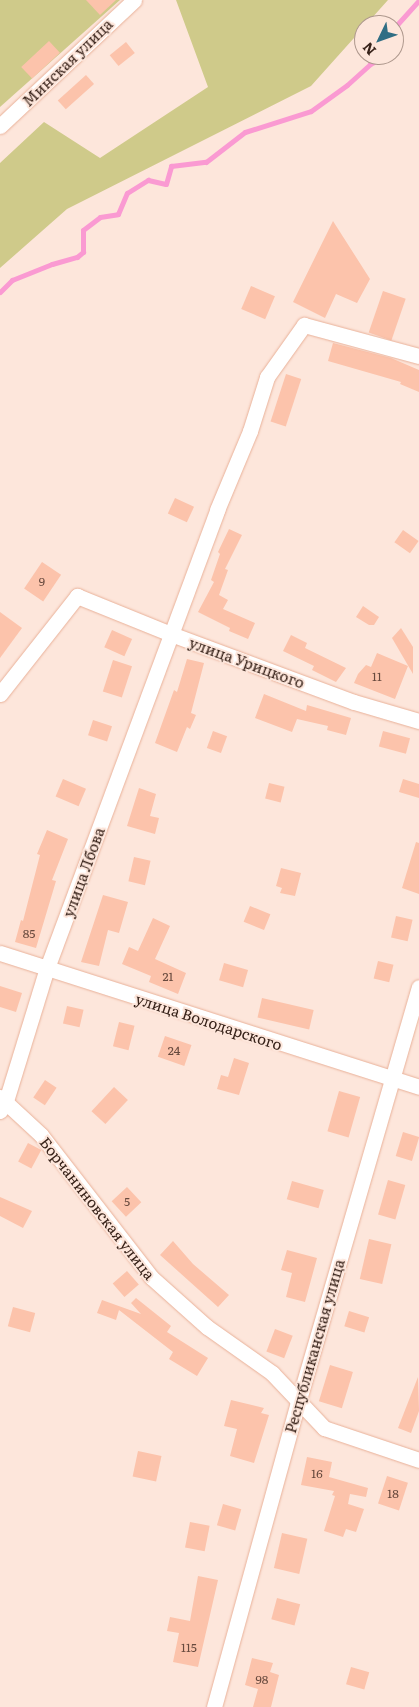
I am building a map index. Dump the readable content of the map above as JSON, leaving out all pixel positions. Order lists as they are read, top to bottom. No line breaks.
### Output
{"streets":{"street":["Минская улица","улица Урицкого","улица Лбова","улица Володарского","Борчаниновская улица","Республиканская улица"]},"crossings":[["улица Урицкого","улица Лбова"],["улица Лбова","улица Володарского"],["улица Лбова","Борчаниновская улица"],["улица Володарского","Республиканская улица"],["Борчаниновская улица","Республиканская улица"]],"house_numbers":["9","11","85","21","24","5","16","18","115","98"],"north":"bottom left"}
